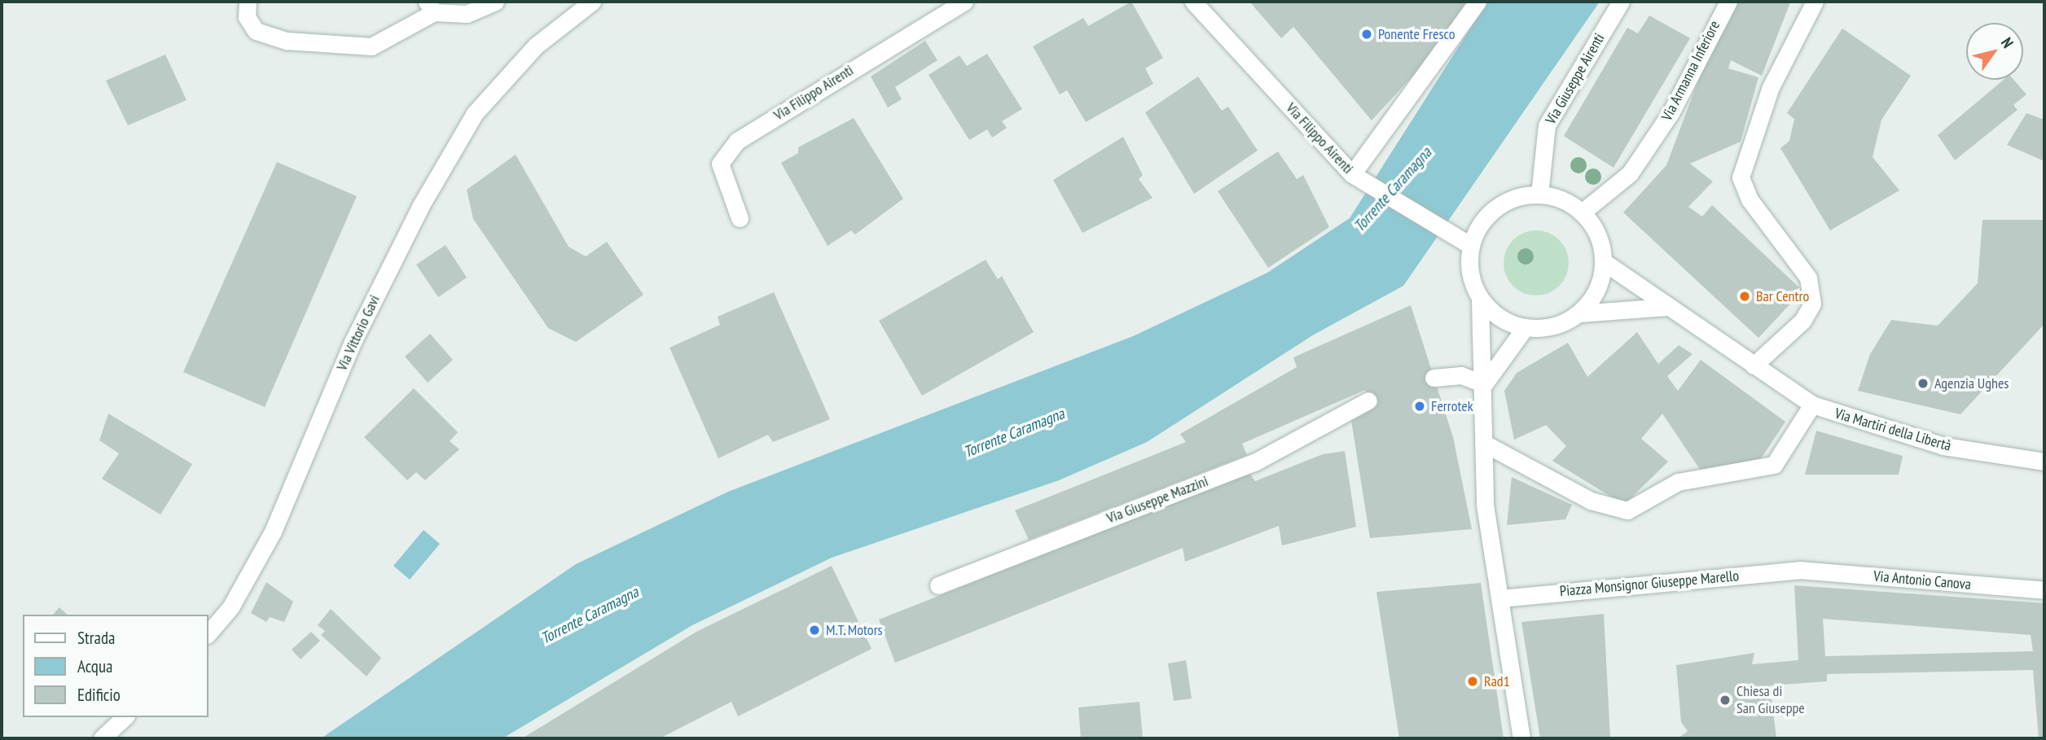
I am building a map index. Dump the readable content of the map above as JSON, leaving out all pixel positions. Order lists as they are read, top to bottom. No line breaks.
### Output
{"streets":{"street":["Via Armanna Inferiore","Via Giuseppe Airenti","Via Filippo Airenti","Via Vittorio Gavi","Via Martiri della Libertà","Via Giuseppe Mazzini","Via Antonio Canova","Piazza Monsignor Giuseppe Marello"]},"crossings":[["Via Armanna Inferiore","Via Giuseppe Airenti"],["Via Armanna Inferiore","Via Filippo Airenti"],["Via Armanna Inferiore","Via Martiri della Libertà"],["Via Giuseppe Airenti","Via Filippo Airenti"],["Via Giuseppe Airenti","Via Martiri della Libertà"],["Via Filippo Airenti","Via Martiri della Libertà"],["Via Antonio Canova","Piazza Monsignor Giuseppe Marello"]],"water":["Torrente Caramagna"],"places":["Ponente Fresco","Bar Centro","Agenzia Ughes","Ferrotek","M.T. Motors","Rad1","Chiesa di San Giuseppe"],"legend":["Strada","Acqua","Edificio"],"north":"top right"}
